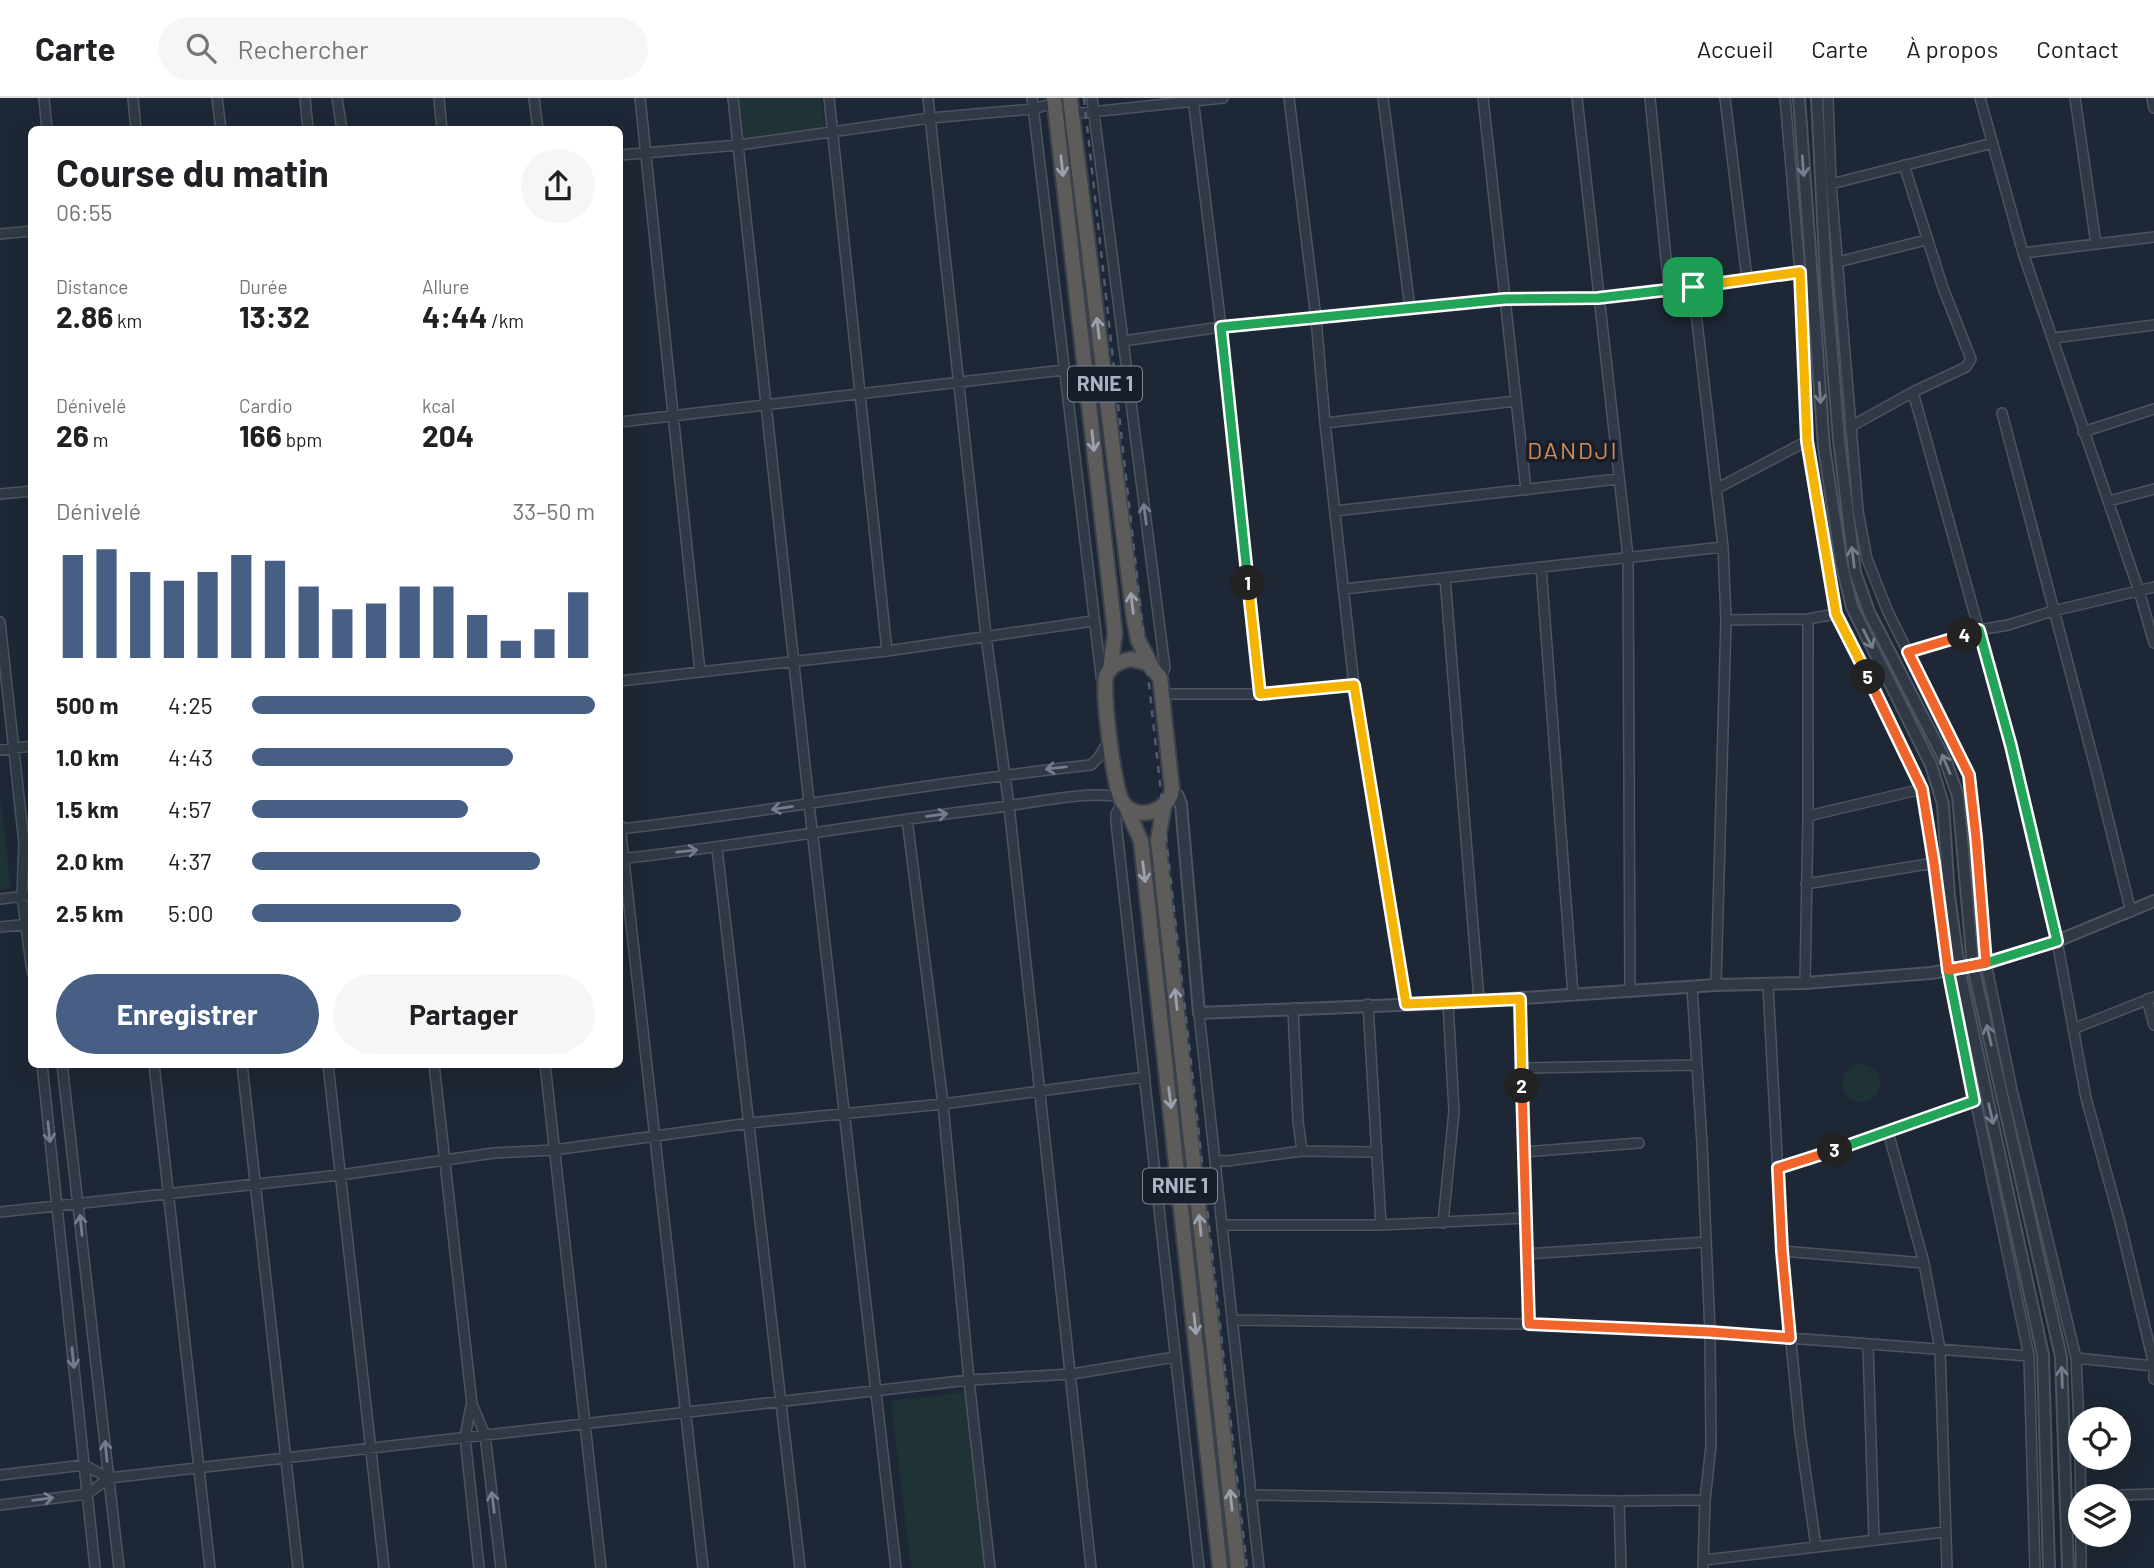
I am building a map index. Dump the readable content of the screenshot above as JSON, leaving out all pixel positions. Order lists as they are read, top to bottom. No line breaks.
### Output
{"streets":{"highway":["RNIE 1"]},"districts":["DANDJI"],"page":{"header":"Carte","search":"Rechercher","nav":["Accueil","Carte","À propos","Contact"],"heading":["Course du matin","06:55"],"stats":[["Distance","2.86 km"],["Durée","13:32"],["Allure","4:44 /km"],["Dénivelé","26 m"],["Cardio","166 bpm"],["kcal","204"]],"chart":["Dénivelé","33–50 m"],"pins":["1","4","5","2","3"],"list":[{"name":"500 m","note":"4:25"},{"name":"1.0 km","note":"4:43"},{"name":"1.5 km","note":"4:57"},{"name":"2.0 km","note":"4:37"},{"name":"2.5 km","note":"5:00"}],"buttons":["Enregistrer","Partager"]}}
